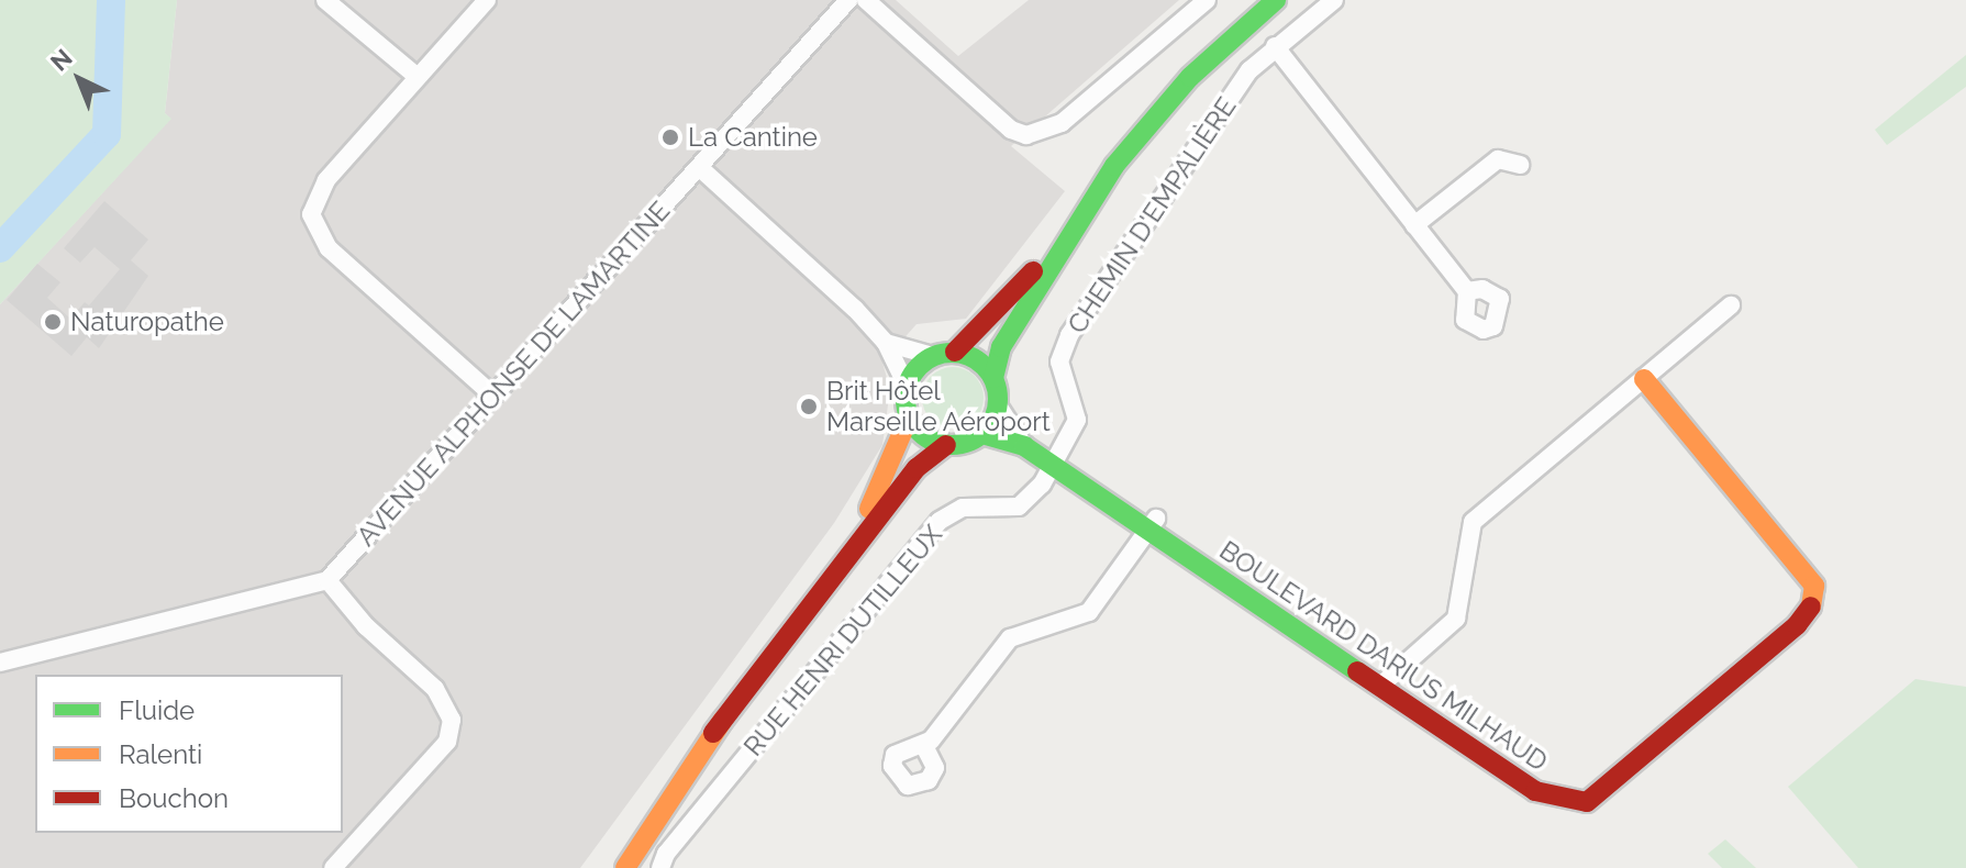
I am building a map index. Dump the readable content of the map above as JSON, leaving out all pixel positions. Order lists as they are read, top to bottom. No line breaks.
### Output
{"streets":{"main road":["BOULEVARD DARIUS MILHAUD"],"street":["CHEMIN D'EMPALIÈRE","AVENUE ALPHONSE DE LAMARTINE","RUE HENRI DUTILLEUX"]},"crossings":[["CHEMIN D'EMPALIÈRE","RUE HENRI DUTILLEUX"],["CHEMIN D'EMPALIÈRE","BOULEVARD DARIUS MILHAUD"],["RUE HENRI DUTILLEUX","BOULEVARD DARIUS MILHAUD"]],"places":["La Cantine","Naturopathe","Brit Hôtel Marseille Aéroport"],"legend":["Fluide","Ralenti","Bouchon"],"north":"top left"}
